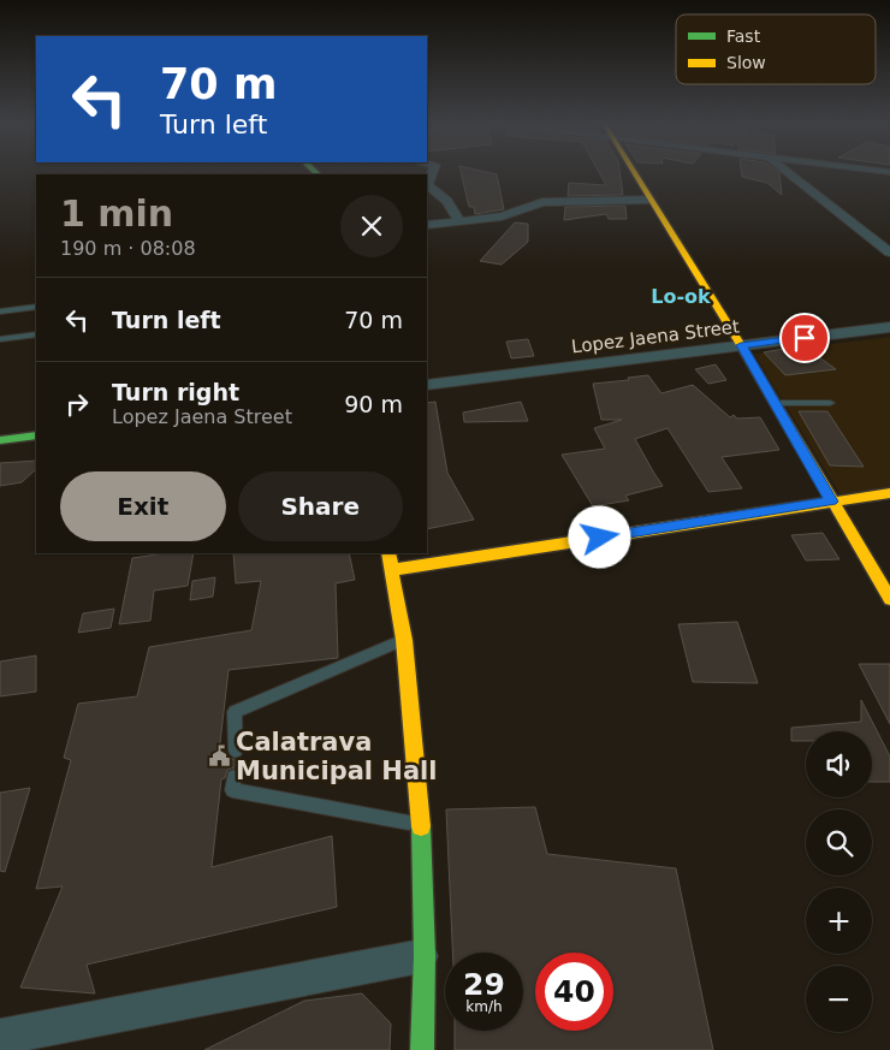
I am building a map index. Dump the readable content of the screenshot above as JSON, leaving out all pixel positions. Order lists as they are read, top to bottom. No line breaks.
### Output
{"streets":{"street":["Lopez Jaena Street"]},"districts":["Lo-ok"],"places":{"public building":["Calatrava Municipal Hall"]},"legend":["Fast","Slow"],"page":{"turn":["70 m","Turn left"],"heading":["1 min","190 m · 08:08"],"list":[{"name":"Turn left","value":"70 m"},{"name":"Turn right","note":"Lopez Jaena Street","value":"90 m"}],"buttons":["Exit","Share"],"map_buttons":["+","−"],"speed":"29 km/h","limit":"40"}}
